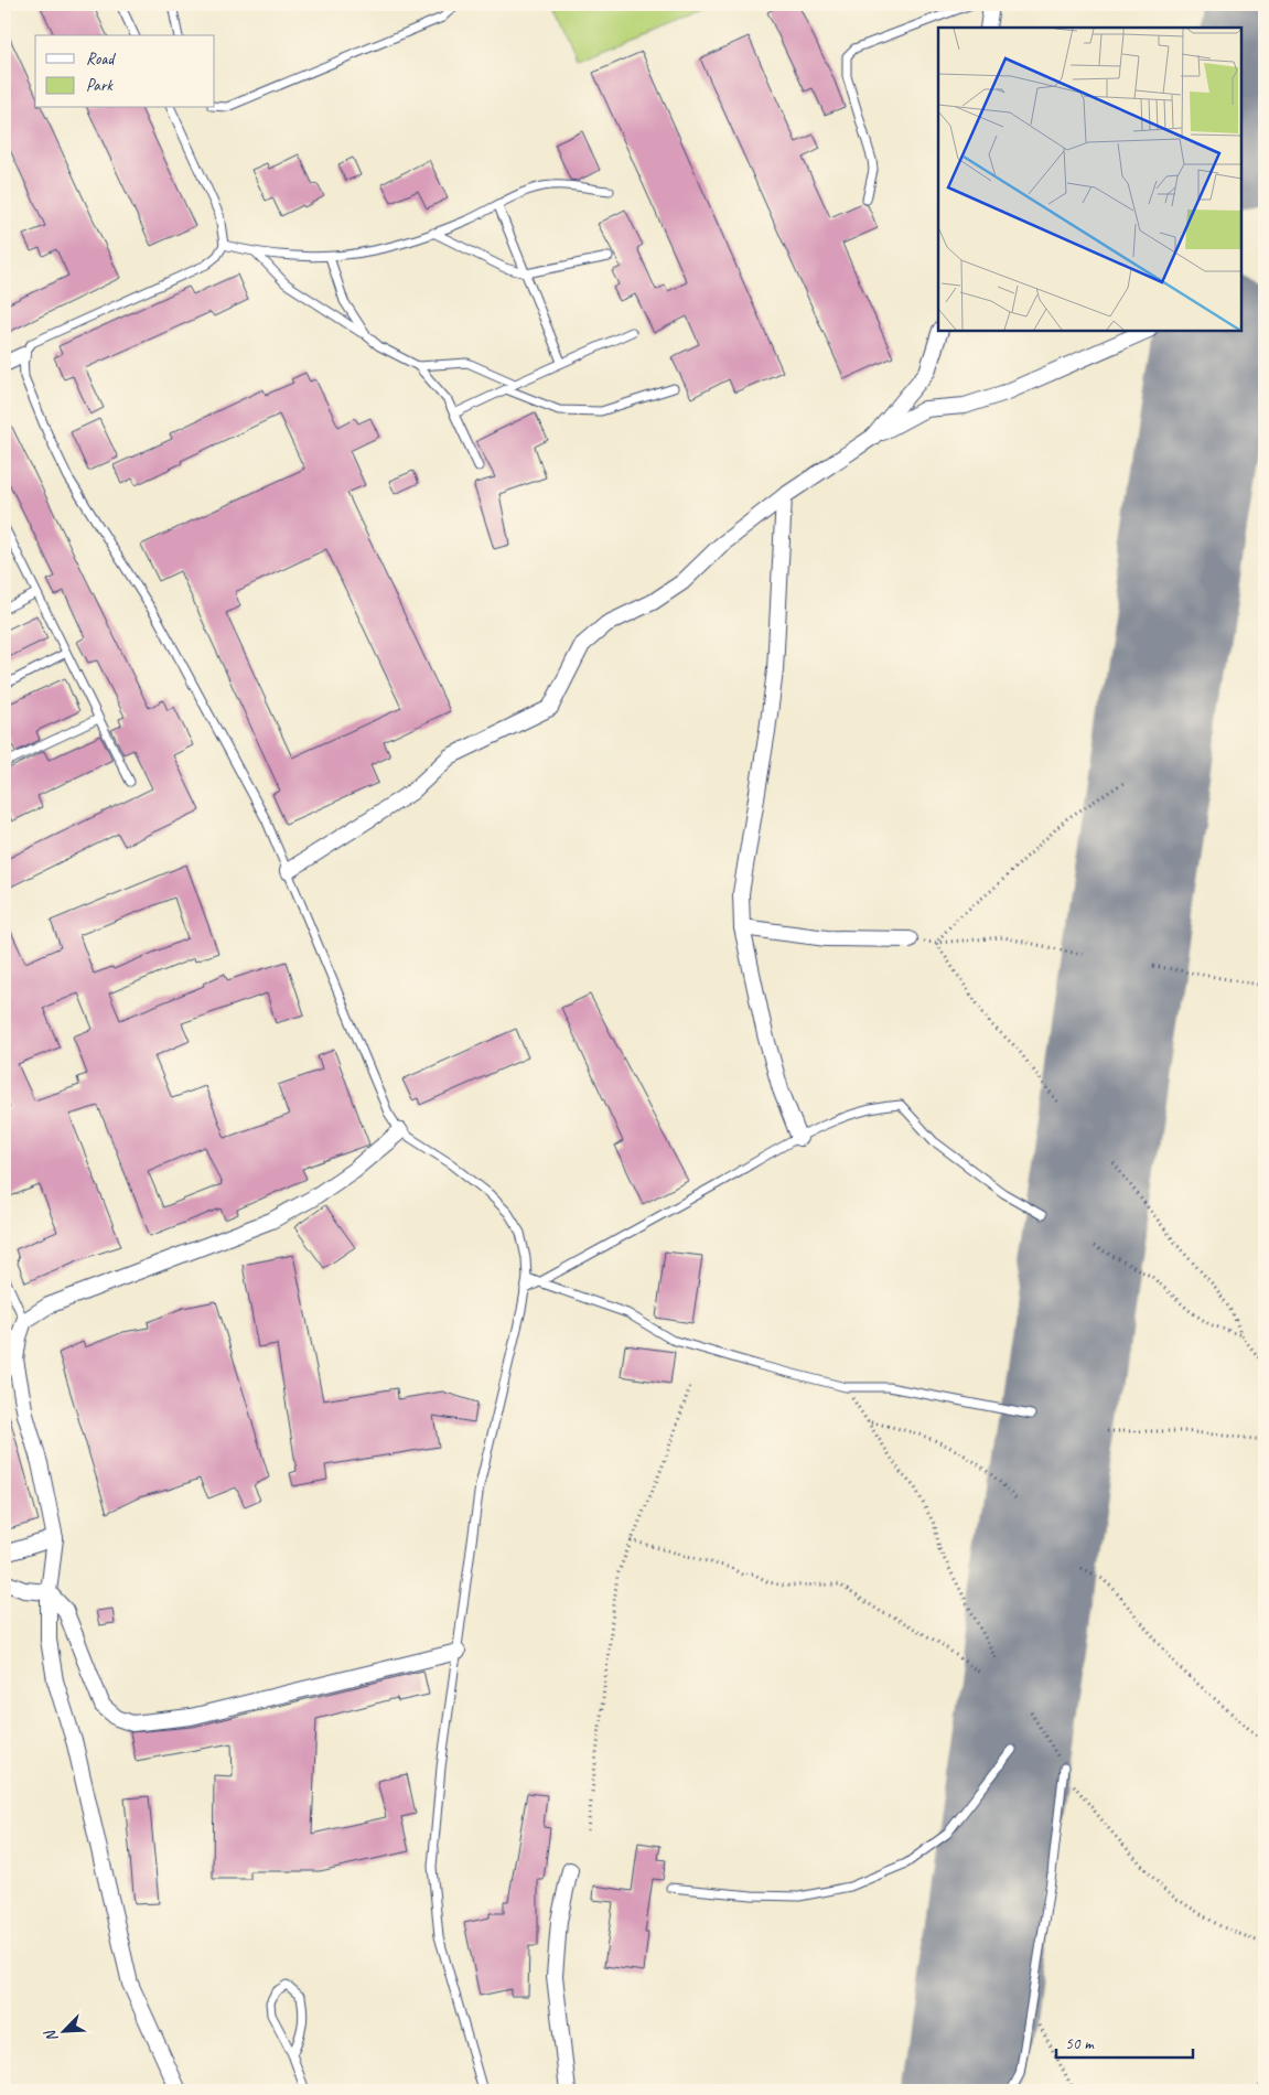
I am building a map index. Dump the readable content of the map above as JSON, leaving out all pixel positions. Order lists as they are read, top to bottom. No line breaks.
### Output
{"legend":["Road","Park"],"scale_bar":"50 m","north":"bottom left"}
